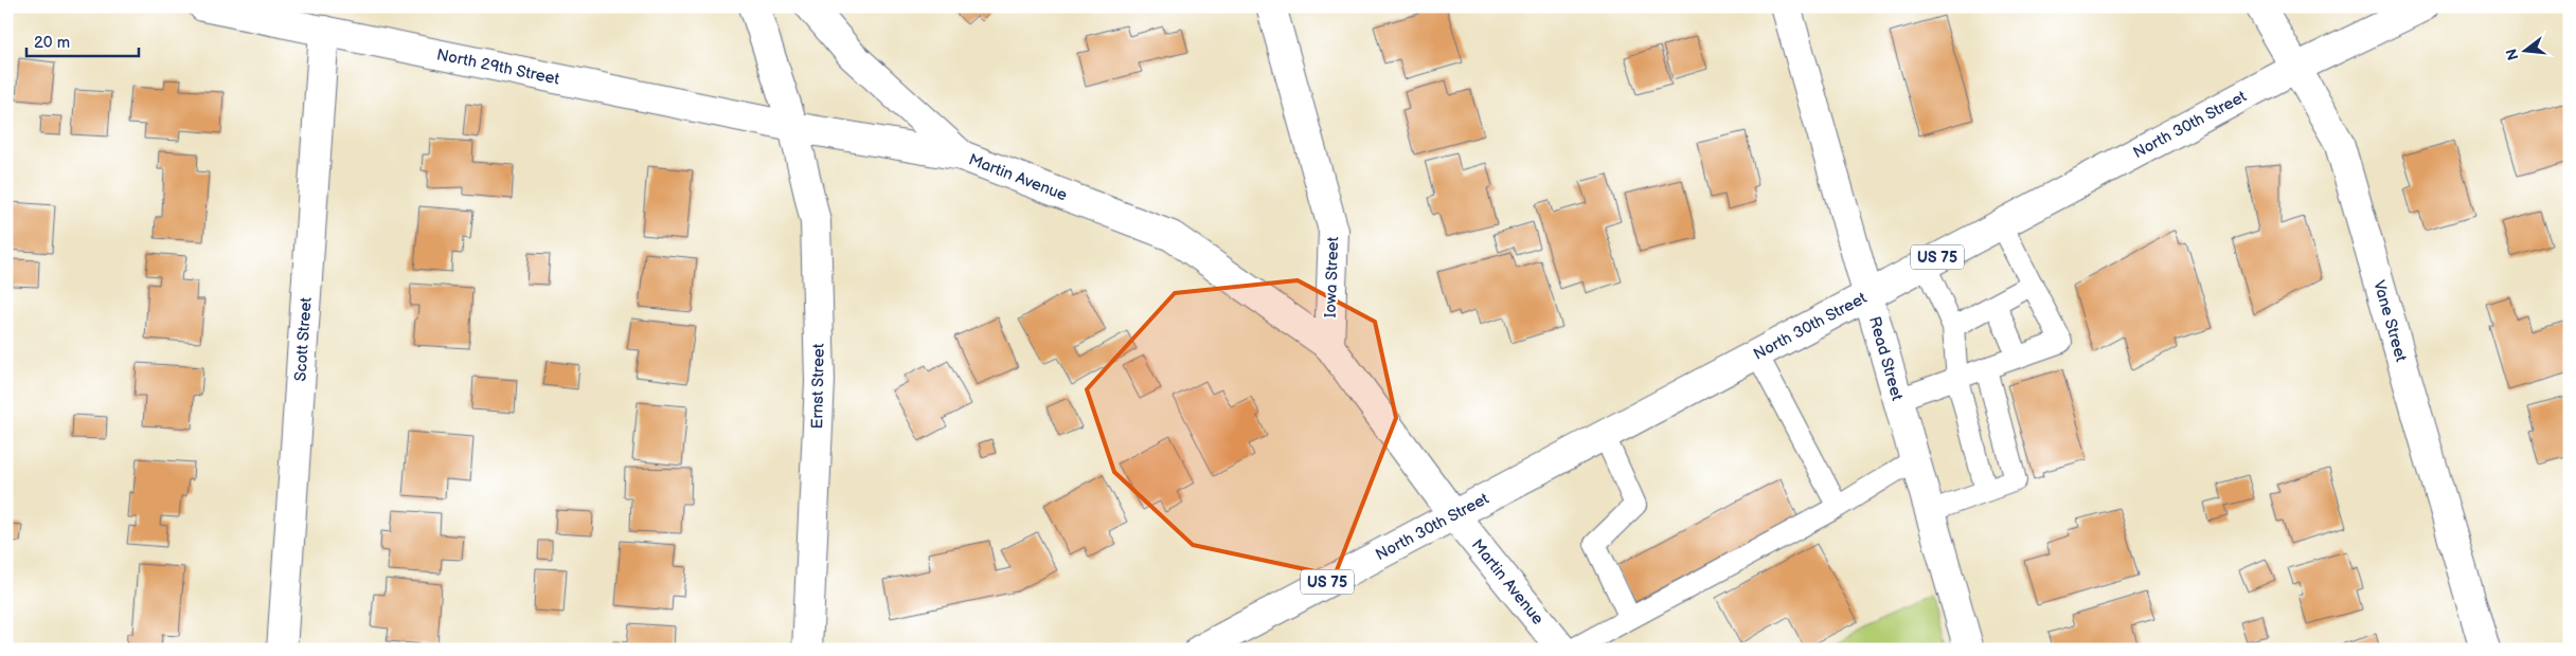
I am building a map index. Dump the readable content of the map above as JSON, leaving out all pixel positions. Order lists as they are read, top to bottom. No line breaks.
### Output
{"streets":{"main road":["North 29th Street","North 30th Street","Martin Avenue","US 75","Iowa Street","Vane Street","Scott Street","Read Street","Ernst Street"]},"crossings":[["North 29th Street","Martin Avenue"],["North 29th Street","Scott Street"],["North 29th Street","Ernst Street"],["North 30th Street","Martin Avenue"],["North 30th Street","Vane Street"],["North 30th Street","Read Street"],["Martin Avenue","Iowa Street"],["Martin Avenue","Ernst Street"]],"scale_bar":"20 m","north":"left"}
